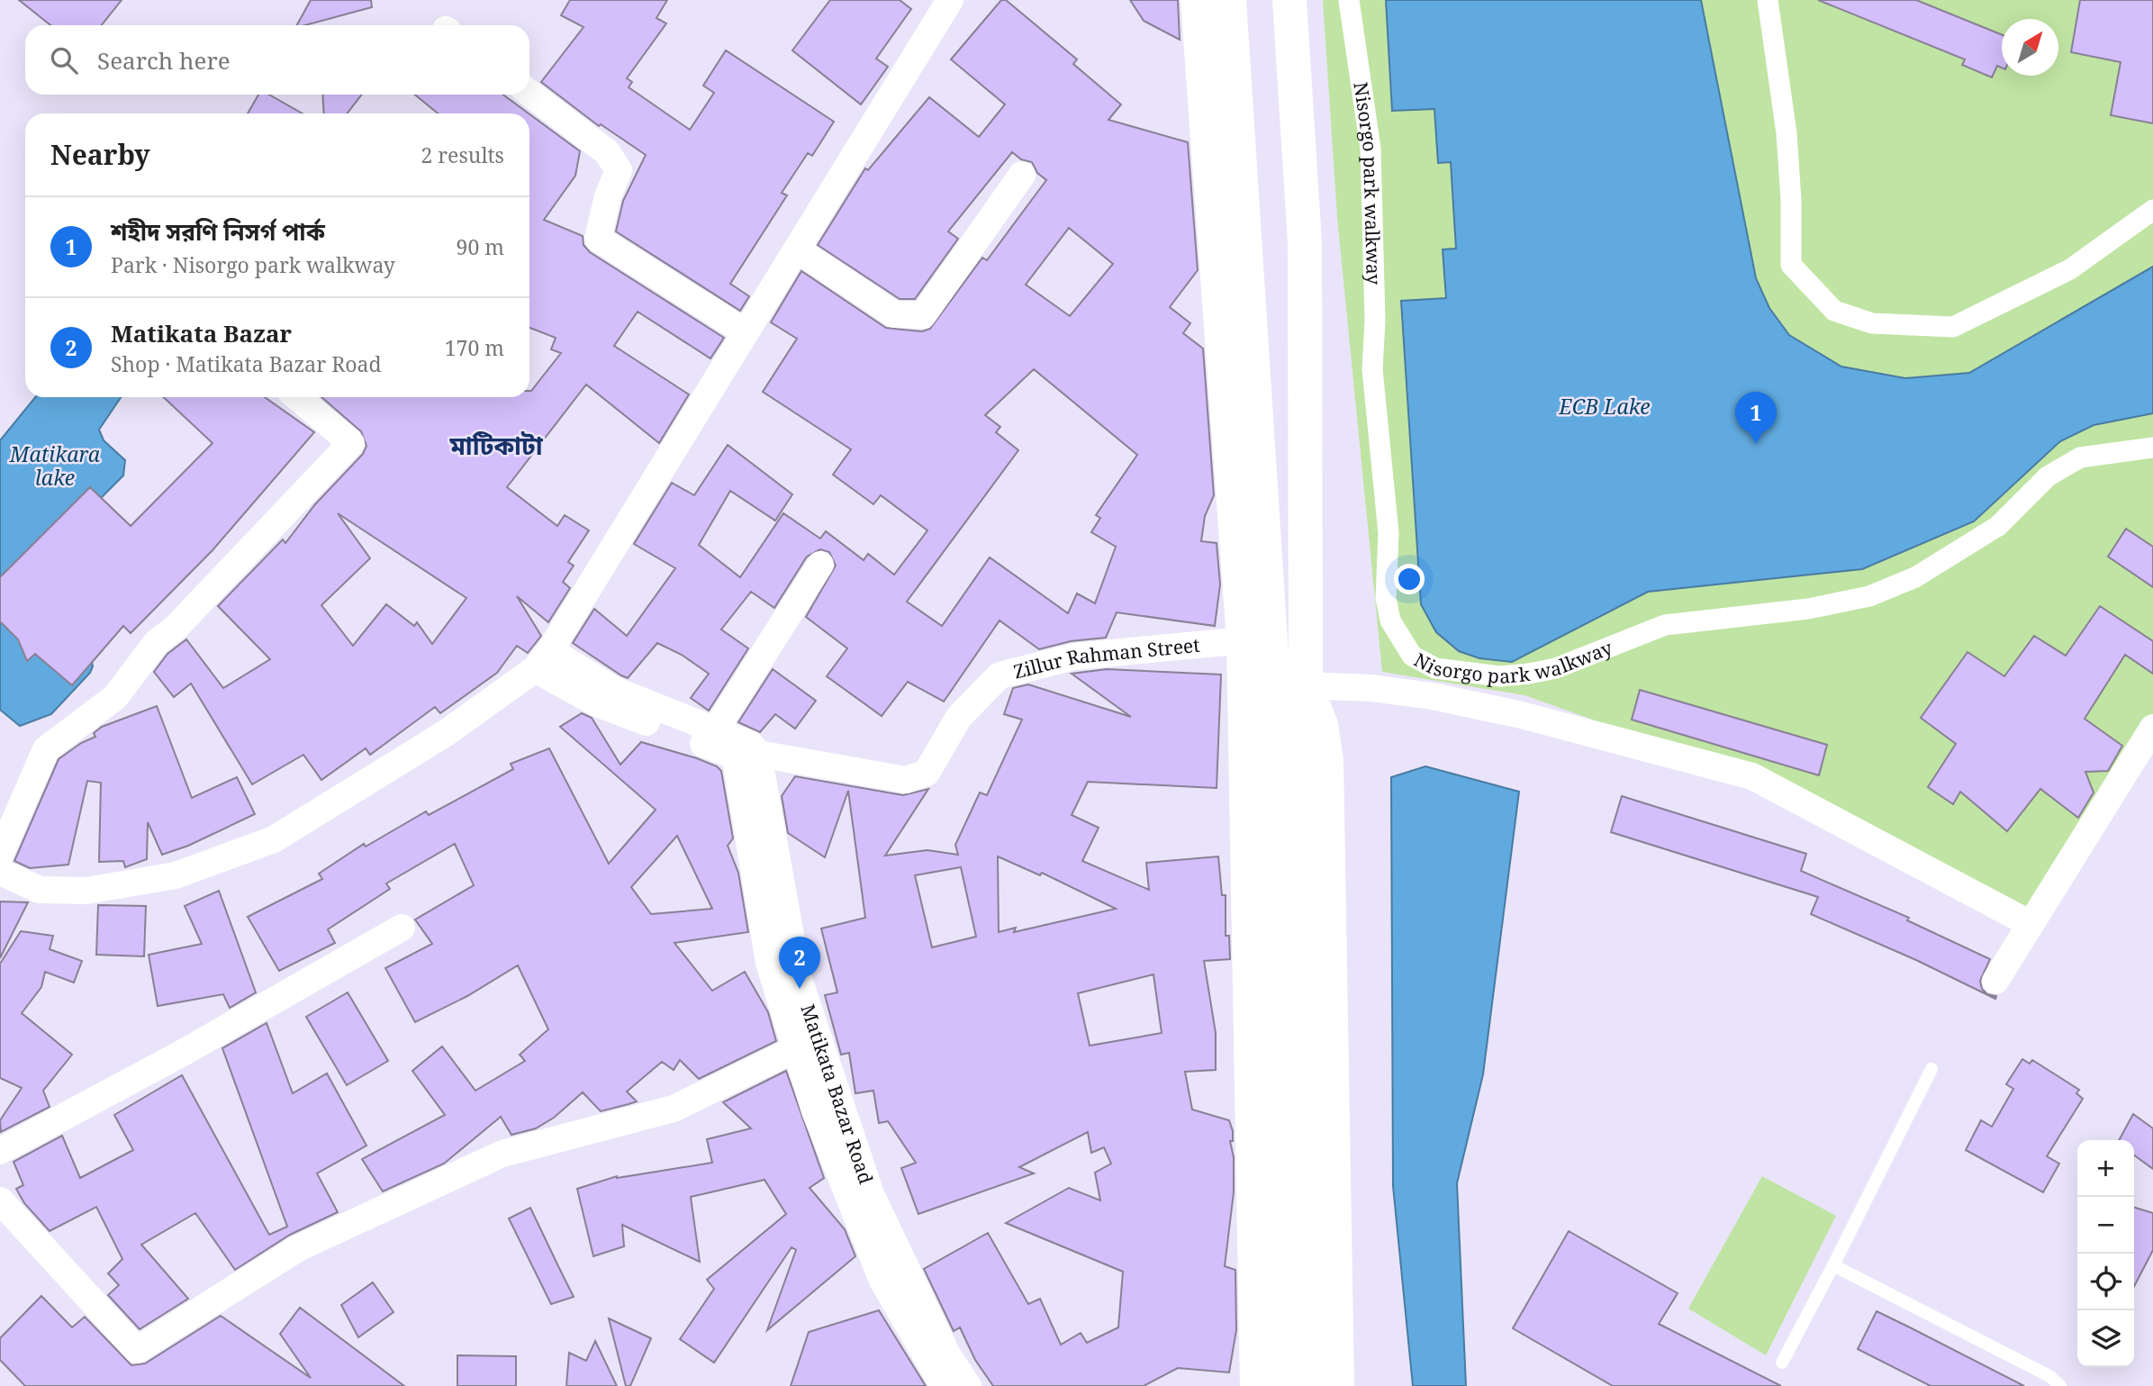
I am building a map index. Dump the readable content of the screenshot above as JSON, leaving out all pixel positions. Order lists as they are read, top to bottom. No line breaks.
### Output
{"streets":{"street":["Nisorgo park walkway","Zillur Rahman Street","Matikata Bazar Road"]},"crossings":[["Zillur Rahman Street","Matikata Bazar Road"]],"districts":["মাটিকাটা"],"water":["ECB Lake","Matikara lake"],"north":"top right","page":{"search":"Search here","heading":["Nearby","2 results"],"list":[{"mark":"1","name":"শহীদ সরণি নিসর্গ পার্ক","note":"Park · Nisorgo park walkway","value":"90 m"},{"mark":"2","name":"Matikata Bazar","note":"Shop · Matikata Bazar Road","value":"170 m"}],"pins":["1","2"],"map_buttons":["+","−"]}}
